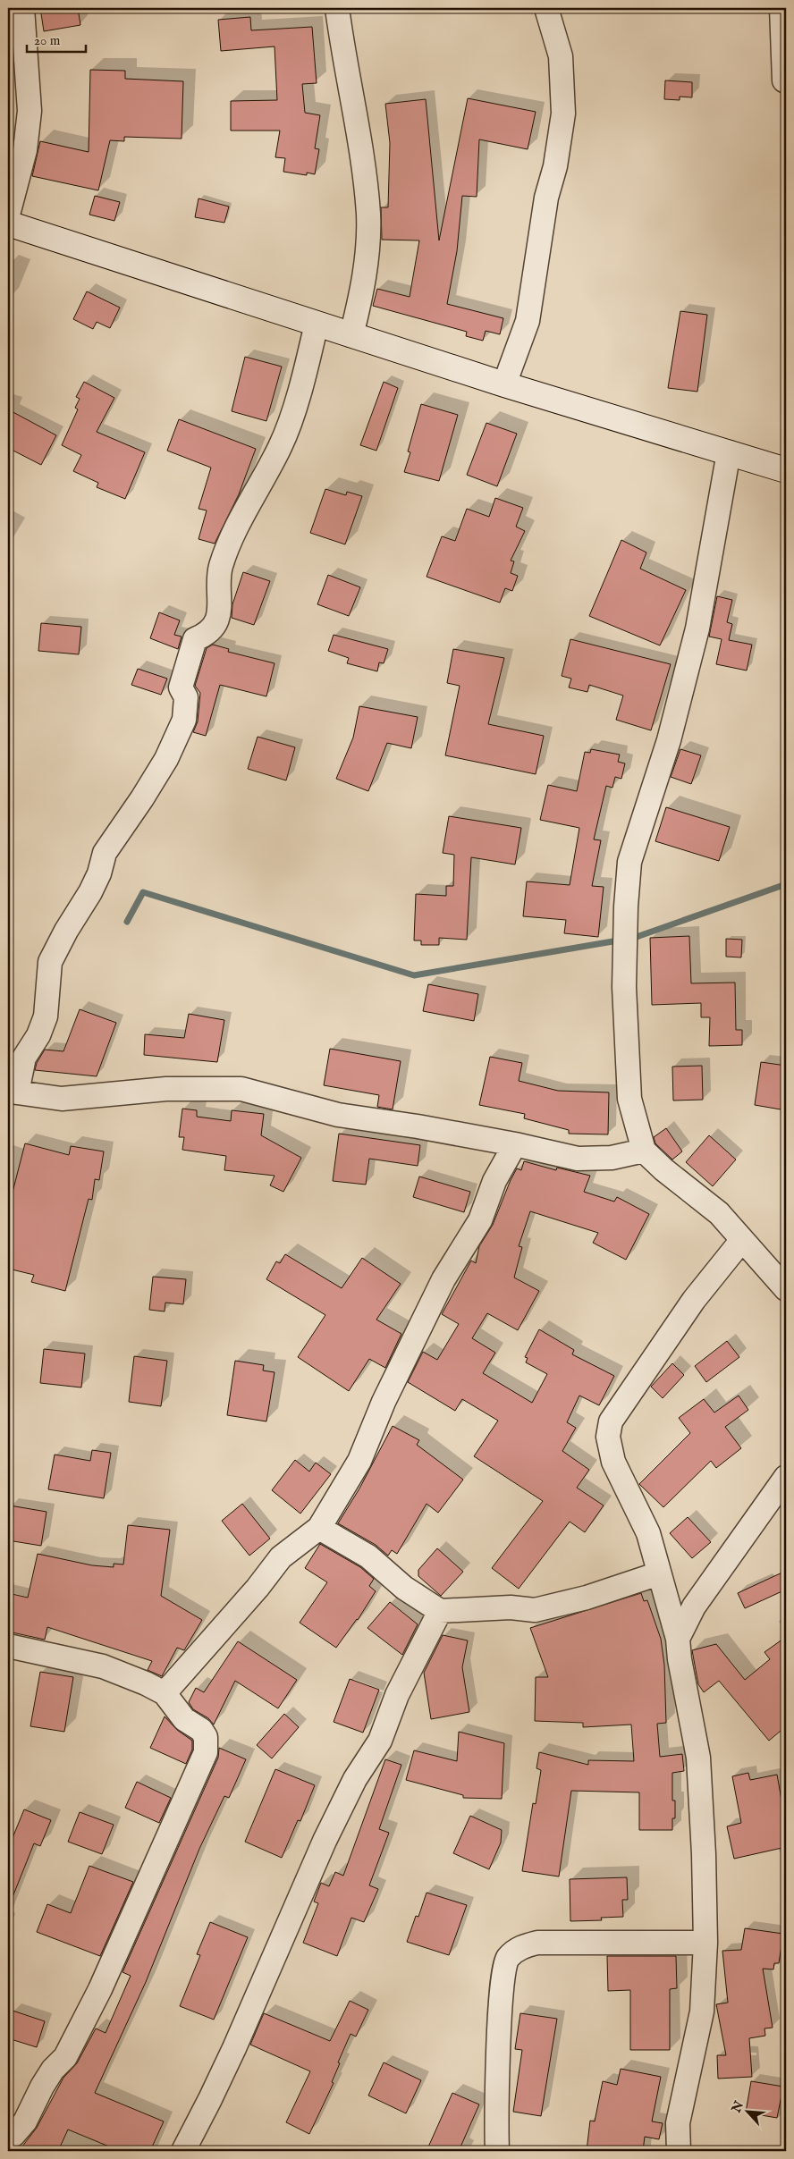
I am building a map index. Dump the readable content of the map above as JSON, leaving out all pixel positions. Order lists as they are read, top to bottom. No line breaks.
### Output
{"scale_bar":"20 m","north":"top left"}
